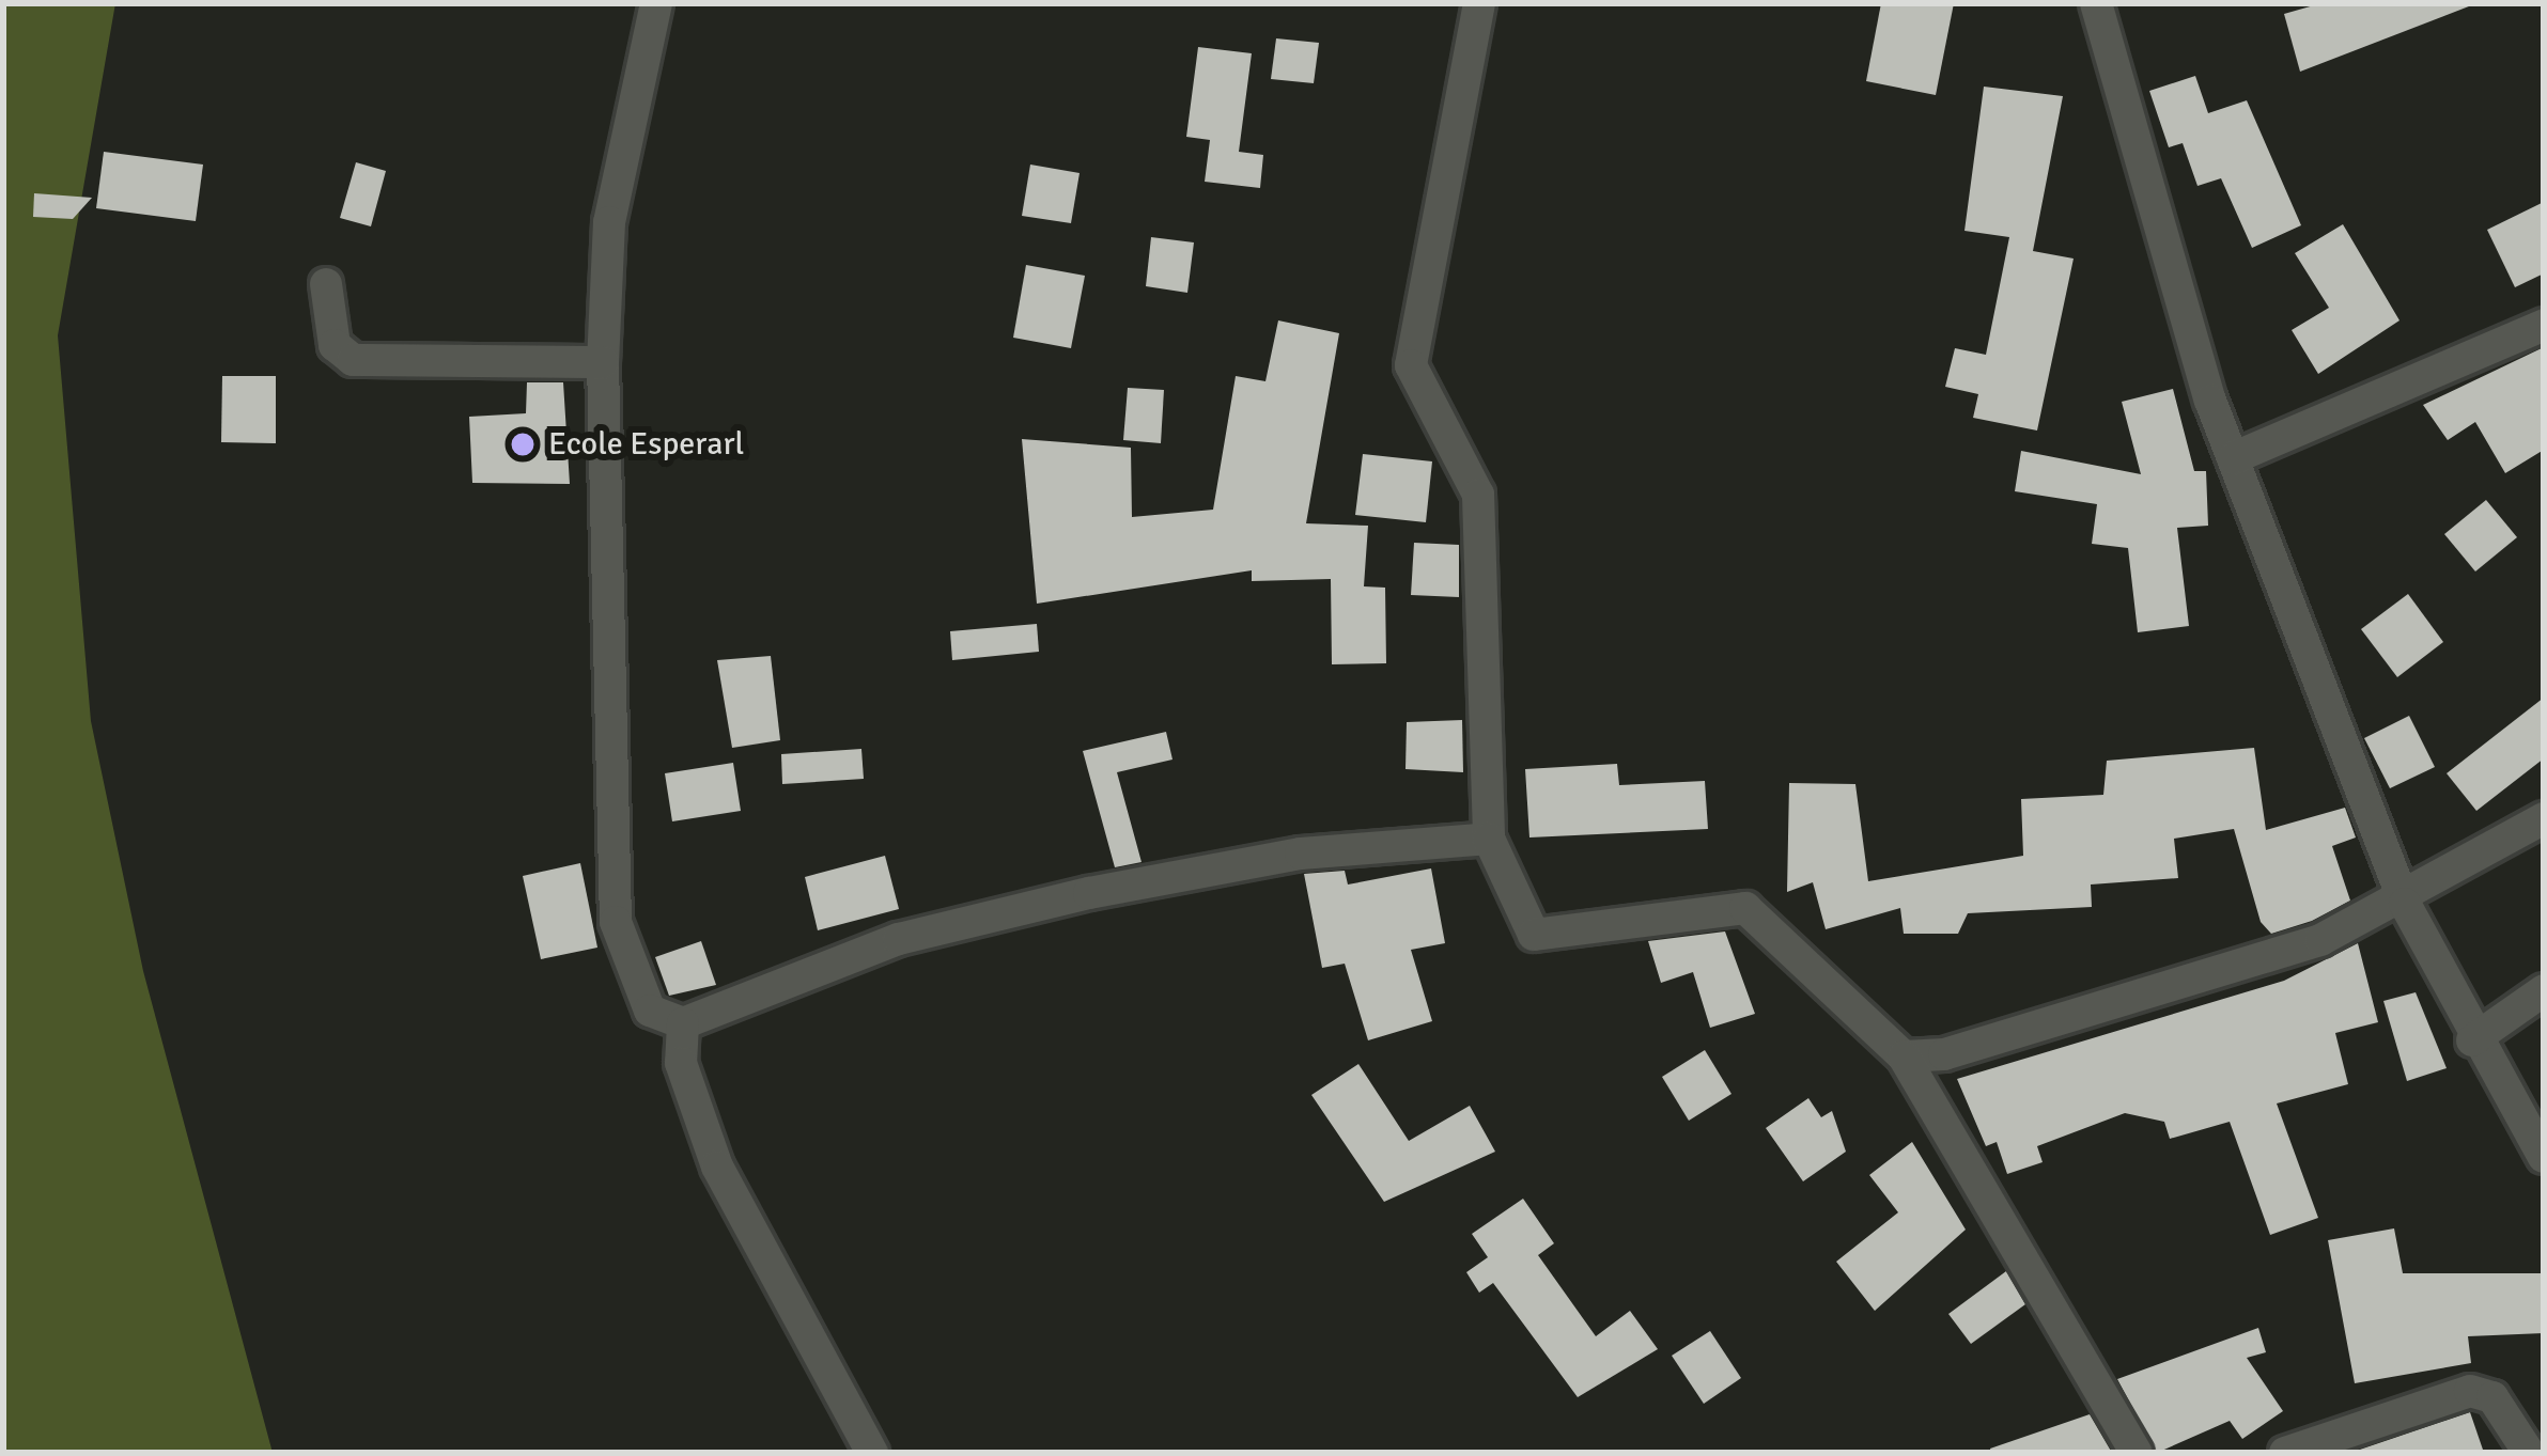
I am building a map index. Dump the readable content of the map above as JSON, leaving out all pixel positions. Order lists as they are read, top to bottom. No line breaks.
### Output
{"places":["Ecole Esperarl"]}
